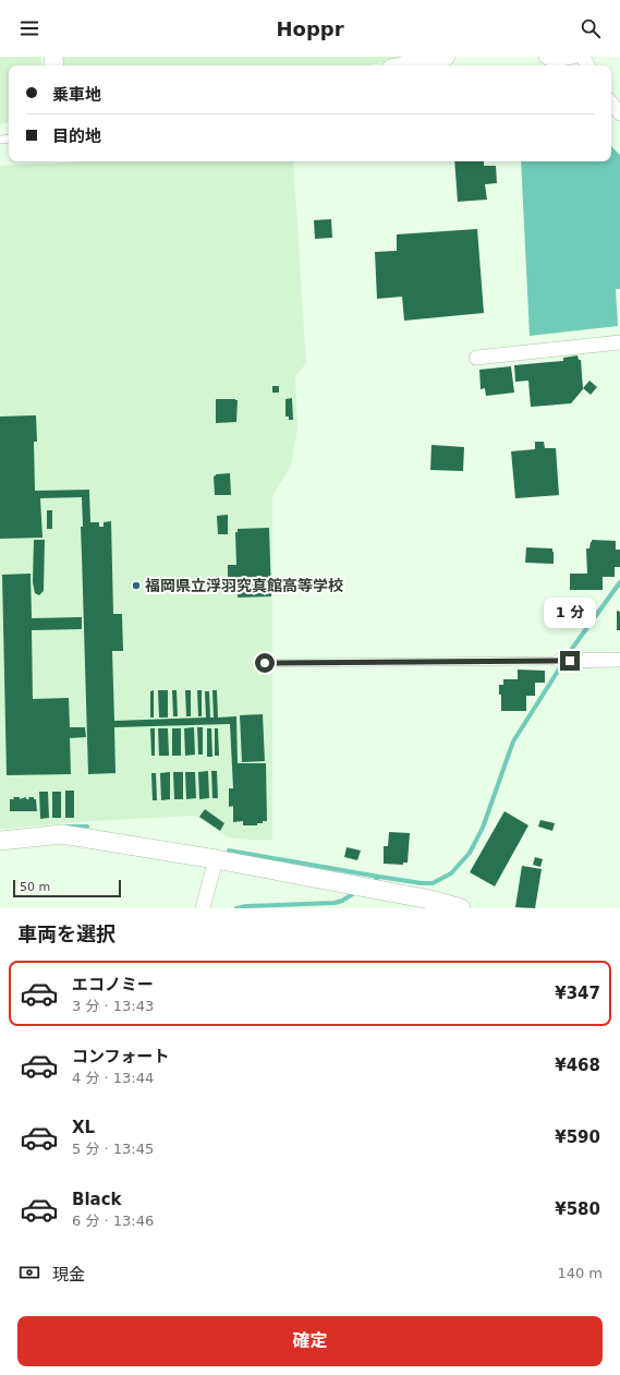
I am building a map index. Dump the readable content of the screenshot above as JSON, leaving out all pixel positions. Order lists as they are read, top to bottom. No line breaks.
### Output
{"places":["福岡県立浮羽究真館高等学校"],"scale_bar":"50 m","page":{"header":"Hoppr","banner":["乗車地","目的地"],"bubble":"1 分","scale":"50 m","heading":"車両を選択","list":[{"name":"エコノミー","note":"3 分 · 13:43","value":"¥347"},{"name":"コンフォート","note":"4 分 · 13:44","value":"¥468"},{"name":"XL","note":"5 分 · 13:45","value":"¥590"},{"name":"Black","note":"6 分 · 13:46","value":"¥580"}],"pay":["現金","140 m"],"buttons":"確定"}}
